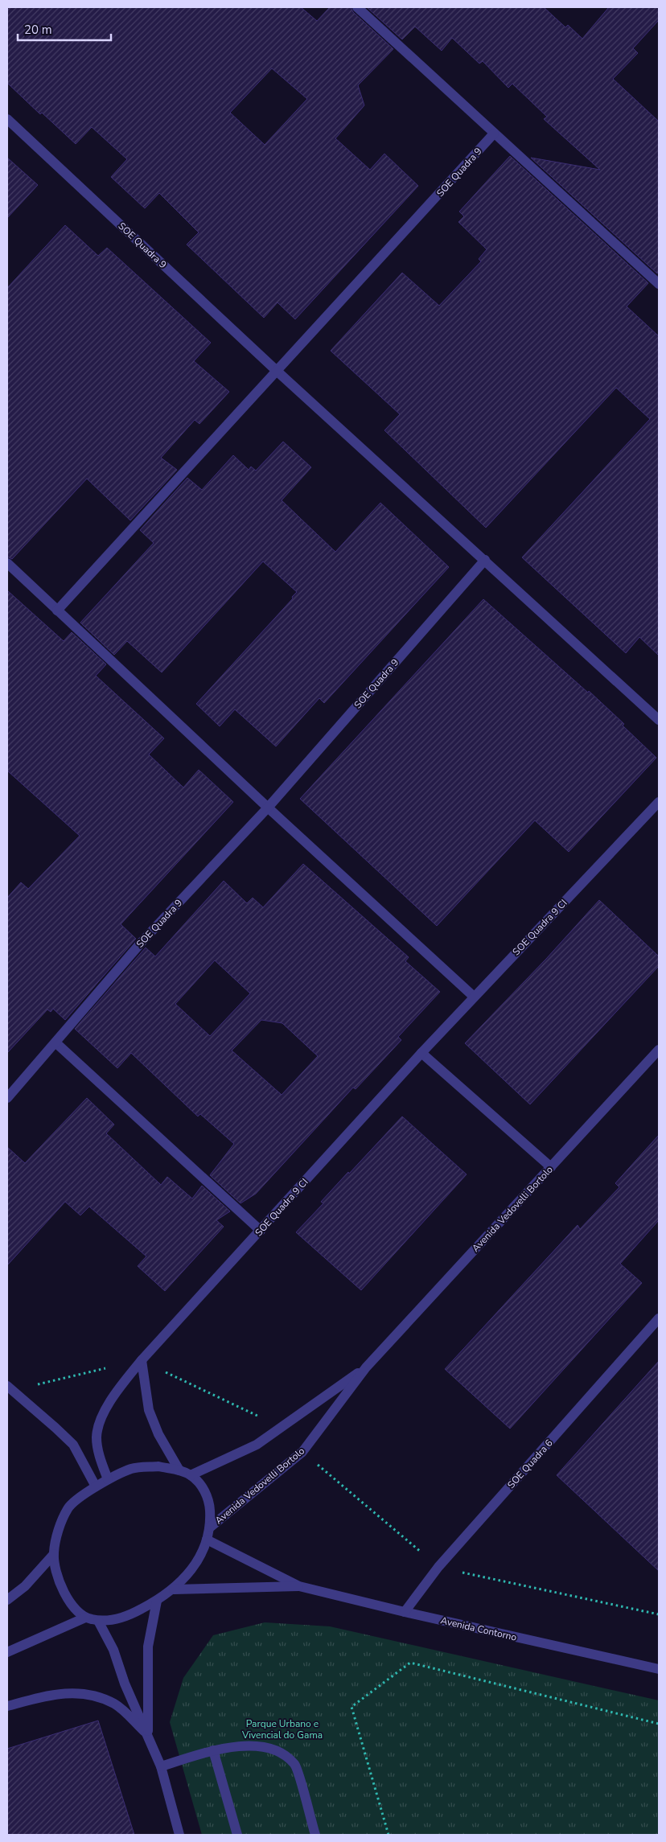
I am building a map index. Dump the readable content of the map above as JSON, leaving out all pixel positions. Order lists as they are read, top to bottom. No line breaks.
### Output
{"streets":{"street":["SOE Quadra 9","SOE Quadra 9 CI","Avenida Vedovelli Bortolo","SOE Quadra 6","Avenida Contorno"]},"crossings":[["SOE Quadra 6","Avenida Contorno"]],"parks":["Parque Urbano e Vivencial do Gama"],"scale_bar":"20 m"}
